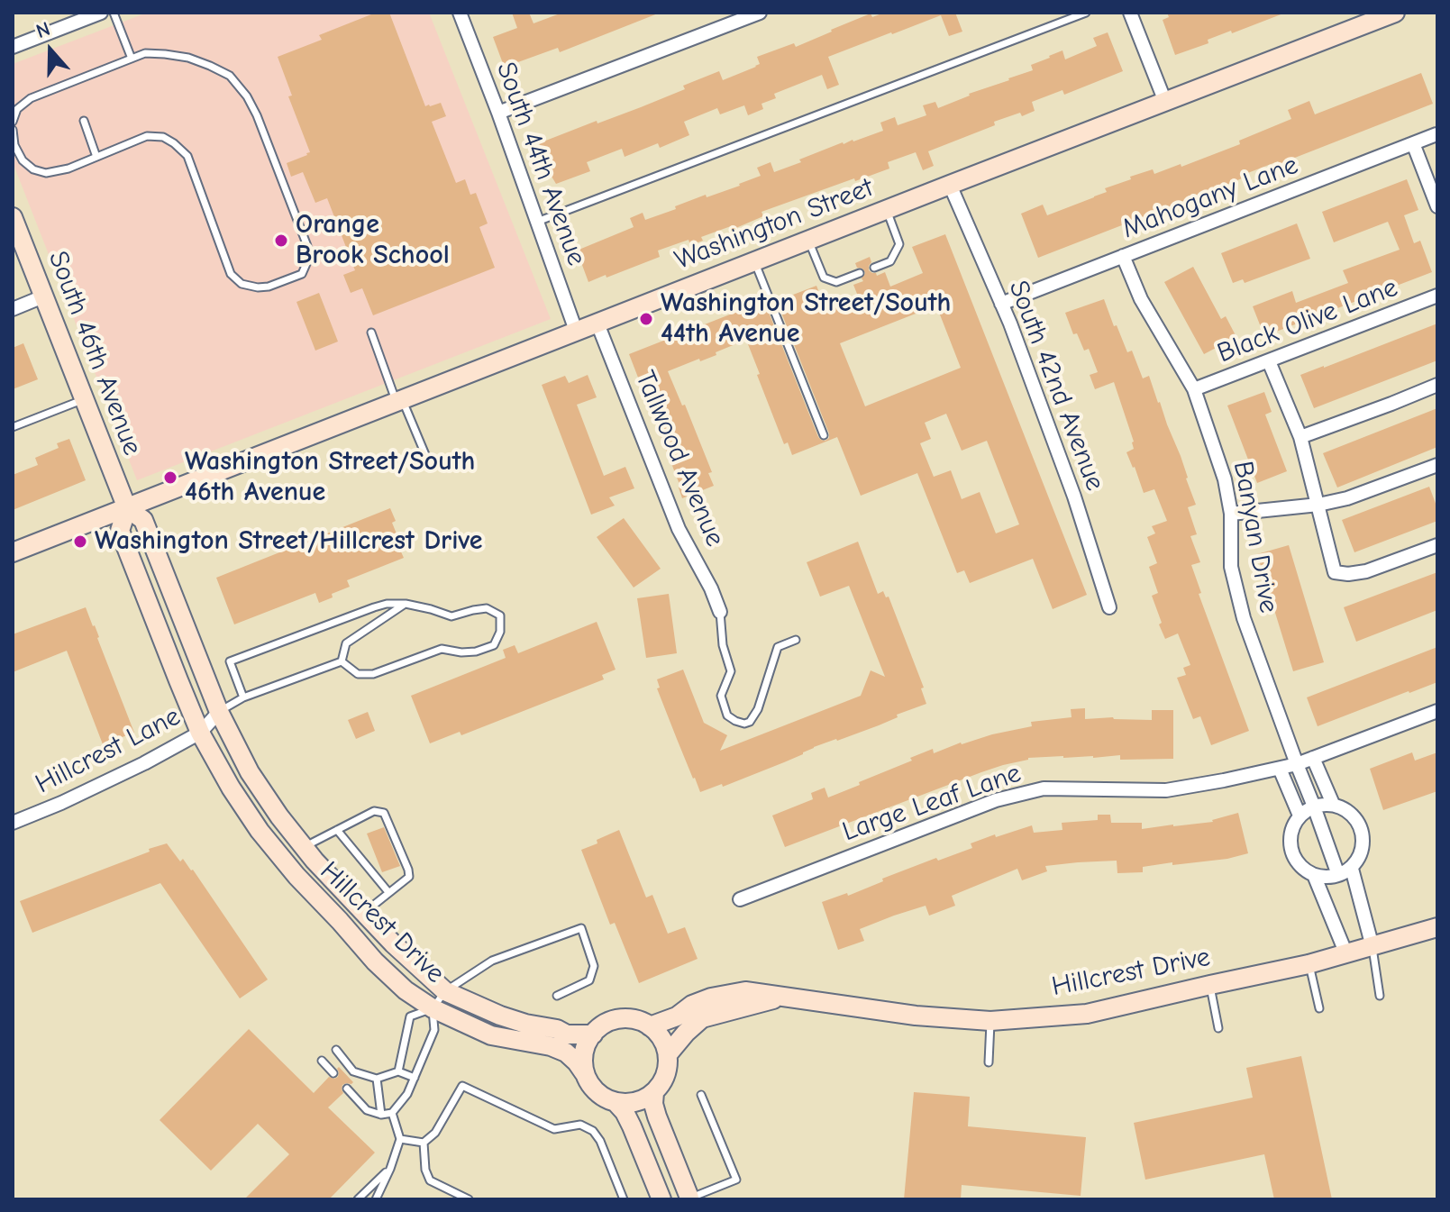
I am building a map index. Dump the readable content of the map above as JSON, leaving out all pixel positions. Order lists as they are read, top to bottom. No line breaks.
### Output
{"streets":{"street":["South 44th Avenue","Mahogany Lane","Washington Street","Black Olive Lane","South 46th Avenue","South 42nd Avenue","Tallwood Avenue","Banyan Drive","Hillcrest Lane","Large Leaf Lane","Hillcrest Drive"]},"crossings":[["South 44th Avenue","Washington Street"],["Mahogany Lane","South 42nd Avenue"],["Mahogany Lane","Banyan Drive"],["Washington Street","South 46th Avenue"],["Washington Street","South 42nd Avenue"],["Washington Street","Tallwood Avenue"],["Black Olive Lane","Banyan Drive"],["South 46th Avenue","Hillcrest Lane"],["South 46th Avenue","Hillcrest Drive"],["Banyan Drive","Large Leaf Lane"],["Hillcrest Lane","Hillcrest Drive"]],"places":["Orange Brook School","Washington Street/South 44th Avenue","Washington Street/South 46th Avenue","Washington Street/Hillcrest Drive"],"north":"top"}
